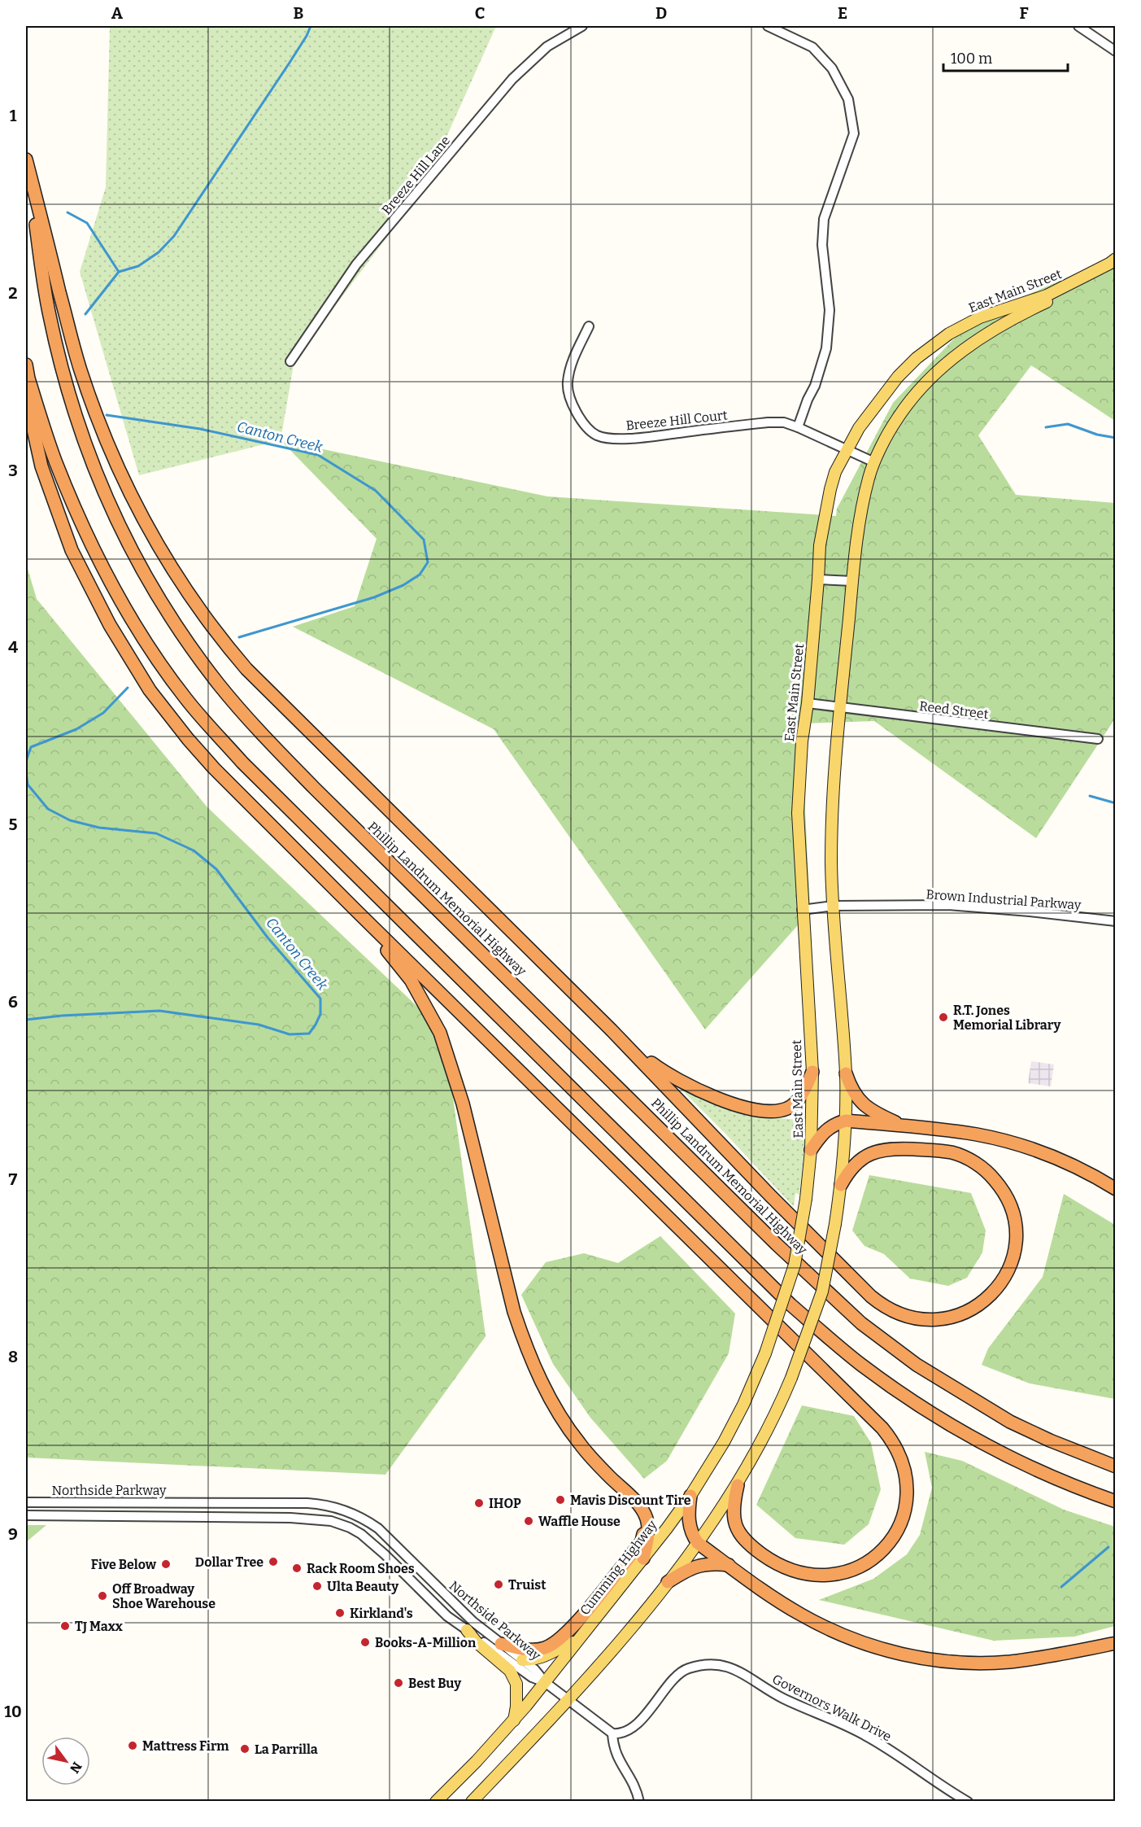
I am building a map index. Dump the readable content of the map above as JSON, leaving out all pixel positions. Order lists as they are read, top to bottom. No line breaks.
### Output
{"streets":{"highway":["Phillip Landrum Memorial Highway"],"main road":["East Main Street","Cumming Highway"],"street":["Breeze Hill Lane","Breeze Hill Court","Reed Street","Brown Industrial Parkway","Northside Parkway","Governors Walk Drive"]},"crossings":[["East Main Street","Breeze Hill Court"],["East Main Street","Reed Street"],["East Main Street","Brown Industrial Parkway"],["East Main Street","Cumming Highway"],["Northside Parkway","Cumming Highway"]],"water":["Canton Creek"],"places":["R.T. Jones Memorial Library","Mavis Discount Tire","IHOP","Waffle House","Dollar Tree","Five Below","Rack Room Shoes","Truist","Ulta Beauty","Off Broadway Shoe Warehouse","Kirkland's","TJ Maxx","Books-A-Million","Best Buy","Mattress Firm","La Parrilla"],"scale_bar":"100 m","north":"bottom right","grid":{"columns":["A","B","C","D","E","F"],"rows":["1","2","3","4","5","6","7","8","9","10"]}}
